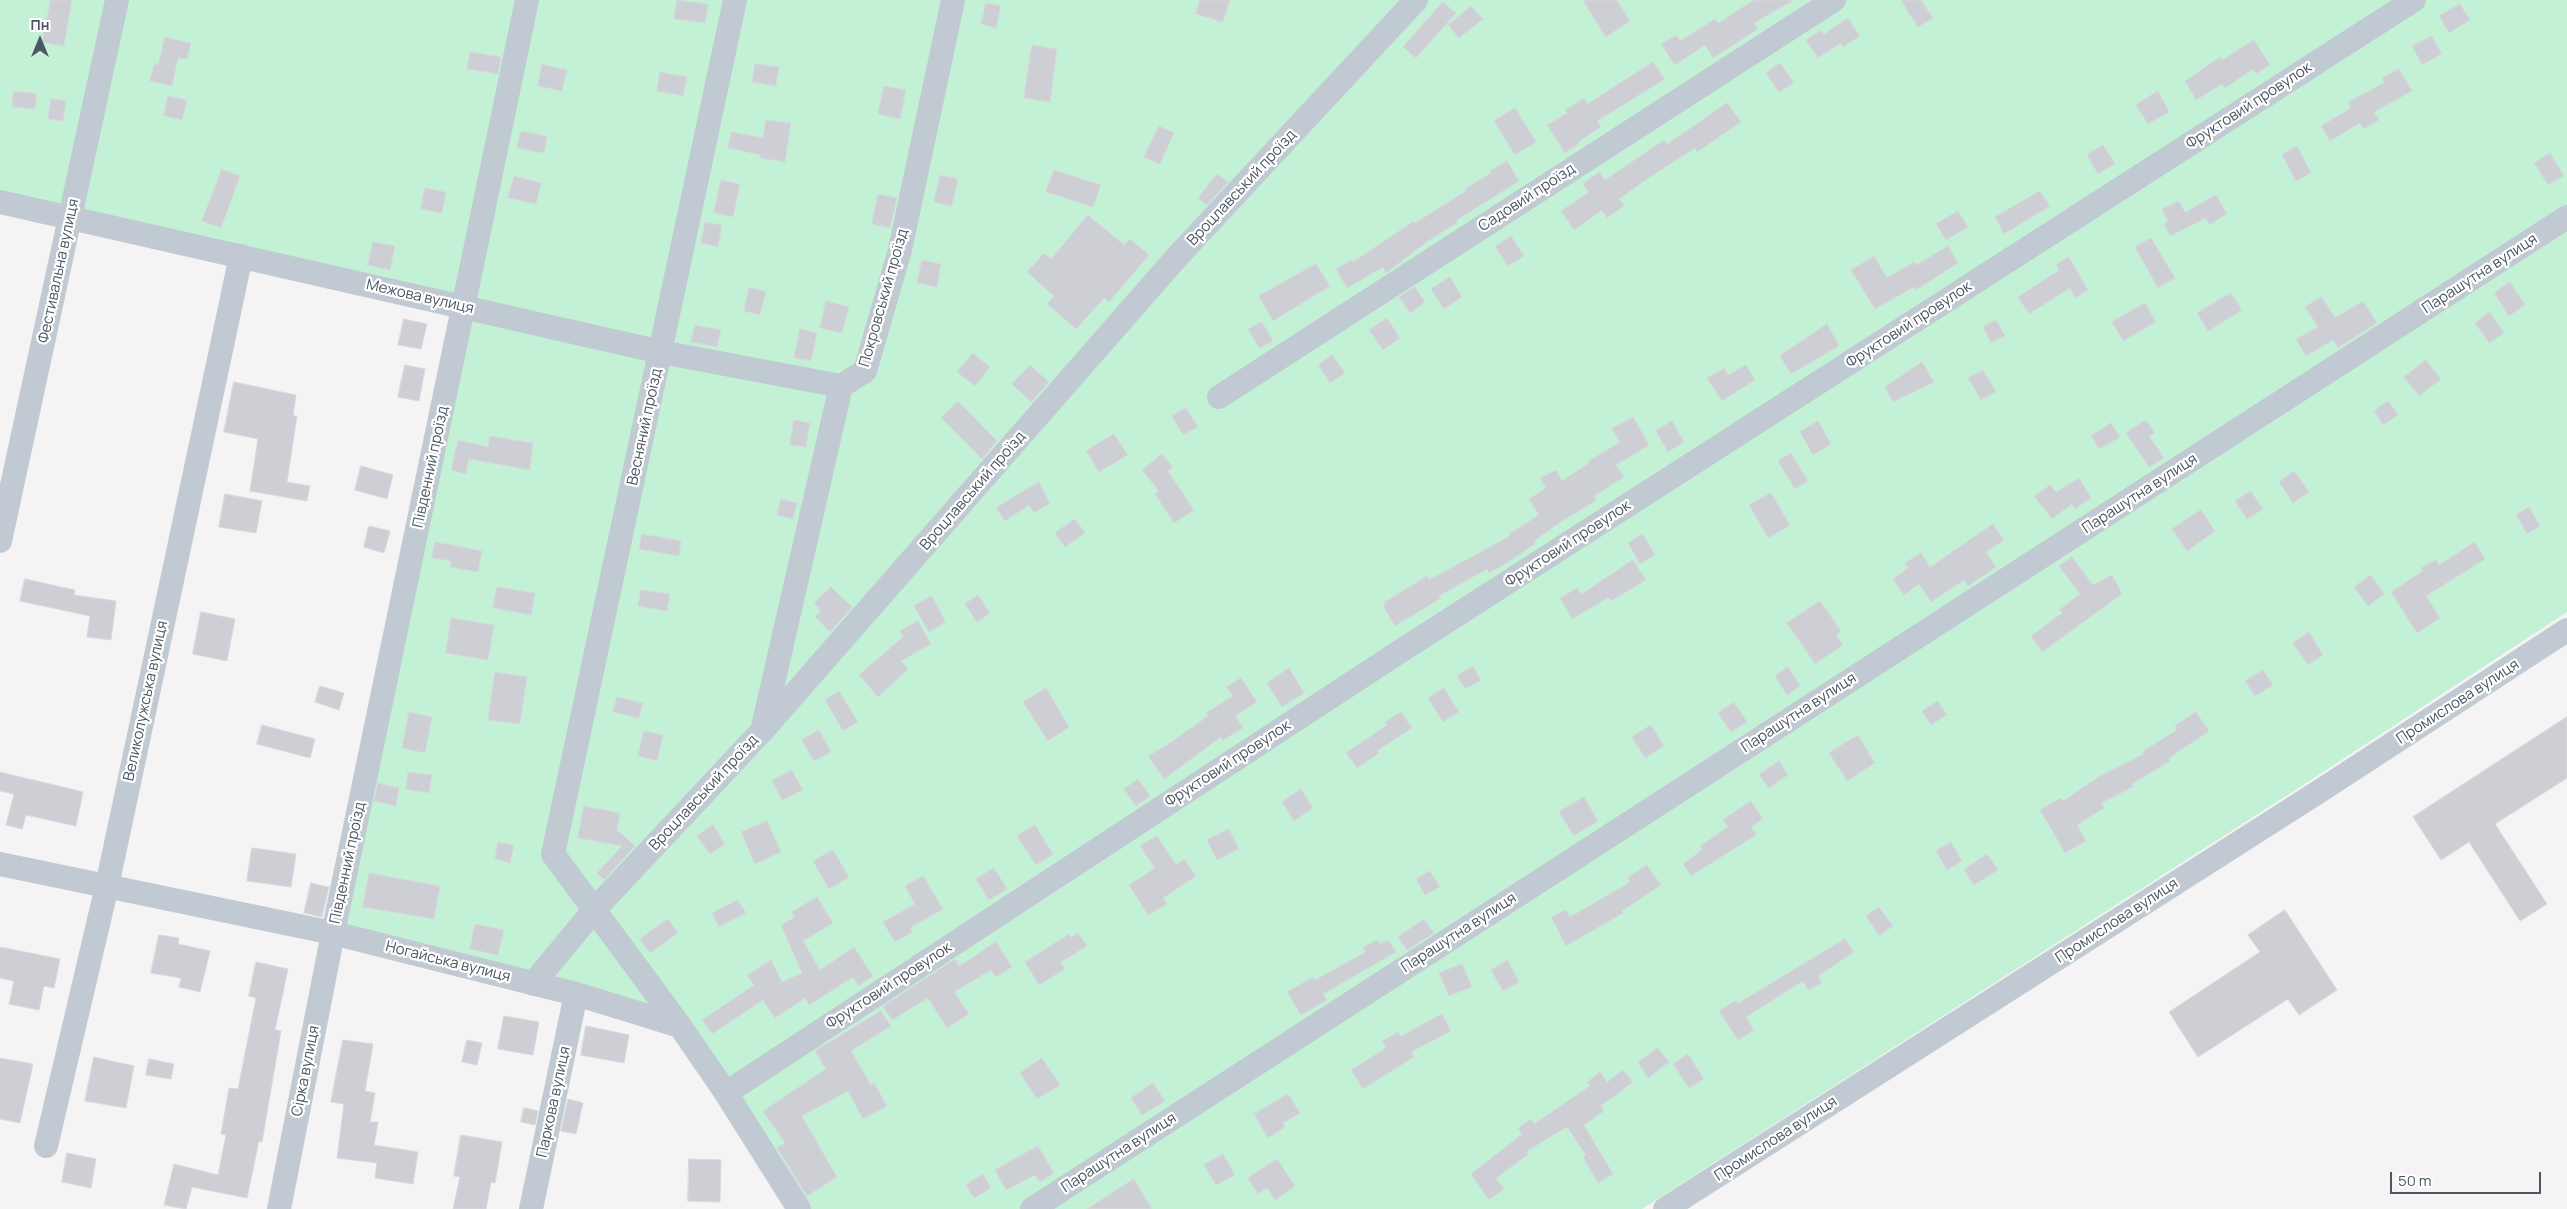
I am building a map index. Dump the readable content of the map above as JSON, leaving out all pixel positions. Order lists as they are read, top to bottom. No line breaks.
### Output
{"streets":{"street":["Фруктовий провулок","Вроцлавський проїзд","Садовий проїзд","Фестивальна вулиця","Парашутна вулиця","Межова вулиця","Покровський проїзд","Весняний проїзд","Південний проїзд","Великолужська вулиця","Промислова вулиця","Ногайська вулиця","Сірка вулиця","Паркова вулиця"]},"crossings":[["Вроцлавський проїзд","Весняний проїзд"],["Вроцлавський проїзд","Ногайська вулиця"],["Фестивальна вулиця","Межова вулиця"],["Межова вулиця","Покровський проїзд"],["Межова вулиця","Весняний проїзд"],["Межова вулиця","Південний проїзд"],["Межова вулиця","Великолужська вулиця"],["Південний проїзд","Ногайська вулиця"],["Південний проїзд","Сірка вулиця"],["Великолужська вулиця","Ногайська вулиця"],["Ногайська вулиця","Сірка вулиця"],["Ногайська вулиця","Паркова вулиця"]],"scale_bar":"50 m","north":"top"}
